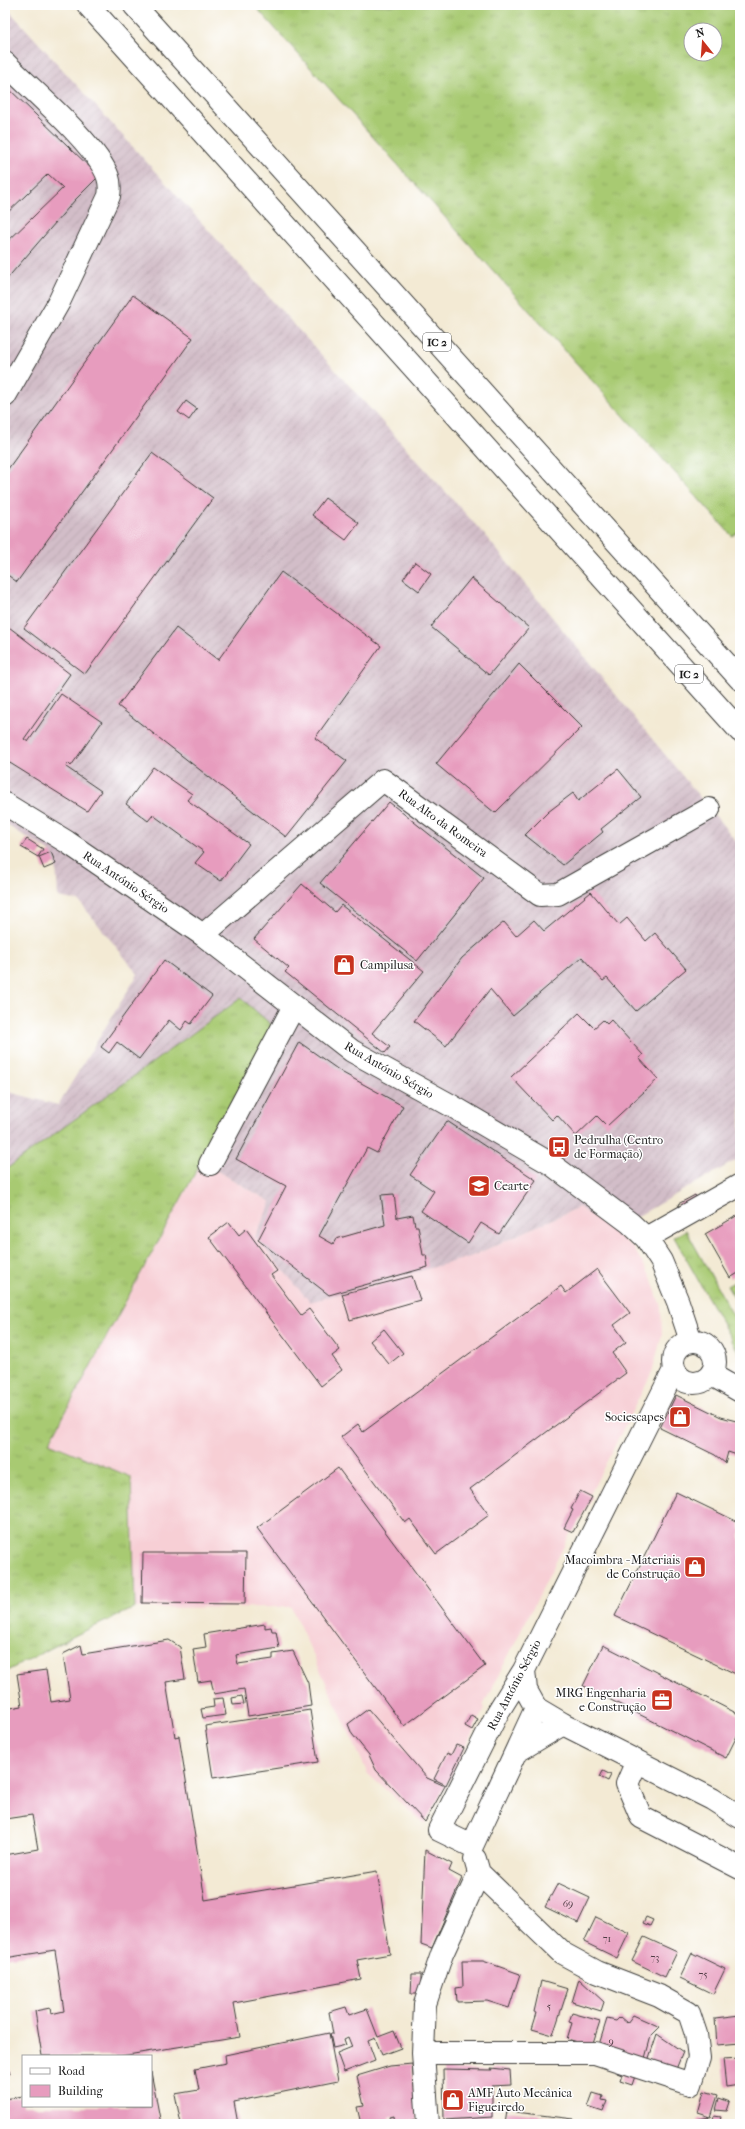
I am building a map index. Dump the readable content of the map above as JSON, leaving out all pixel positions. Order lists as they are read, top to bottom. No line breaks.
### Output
{"streets":{"main road":["IC 2","Rua Alto da Romeira","Rua António Sérgio"]},"crossings":[["Rua Alto da Romeira","Rua António Sérgio"]],"places":{"shop":["Campilusa","Sociescapes","Macoimbra - Materiais de Construção","AMF Auto Mecânica Figueiredo"],"bus stop":["Pedrulha (Centro de Formação)"],"school or university":["Cearte"],"office":["MRG Engenharia e Construção"]},"house_numbers":["69","71","73","75","5","9"],"legend":["Road","Building"],"north":"top"}
